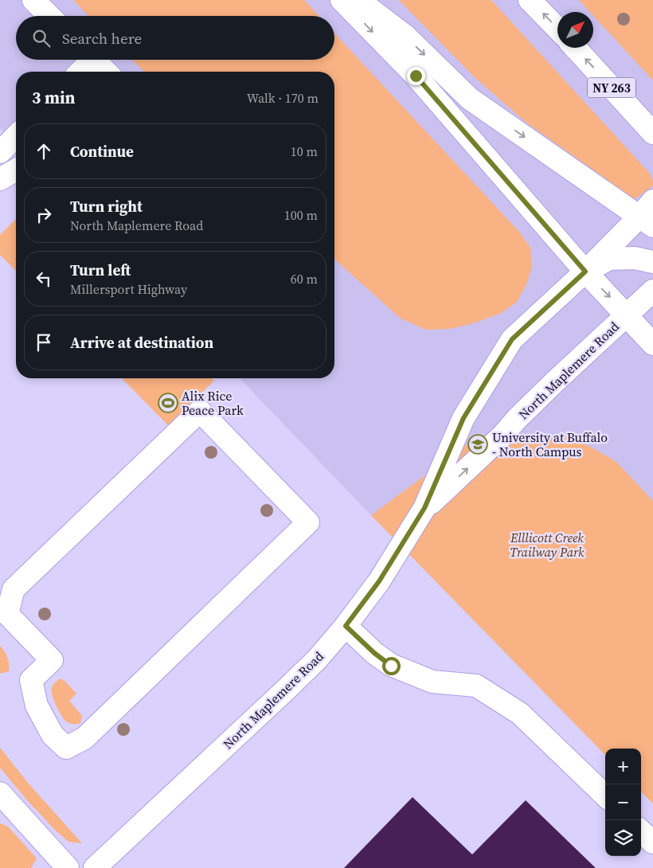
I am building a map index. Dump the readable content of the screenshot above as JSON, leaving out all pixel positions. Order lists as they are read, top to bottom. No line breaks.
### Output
{"streets":{"street":["NY 263","North Maplemere Road"]},"parks":["Elllicott Creek Trailway Park"],"places":{"sports":["Alix Rice Peace Park"],"school or university":["University at Buffalo - North Campus"]},"north":"top right","page":{"search":"Search here","heading":["3 min","Walk · 170 m"],"list":[["Continue","10 m"],["Turn right","North Maplemere Road","100 m"],["Turn left","Millersport Highway","60 m"],"Arrive at destination"],"map_buttons":["+","−"]}}
